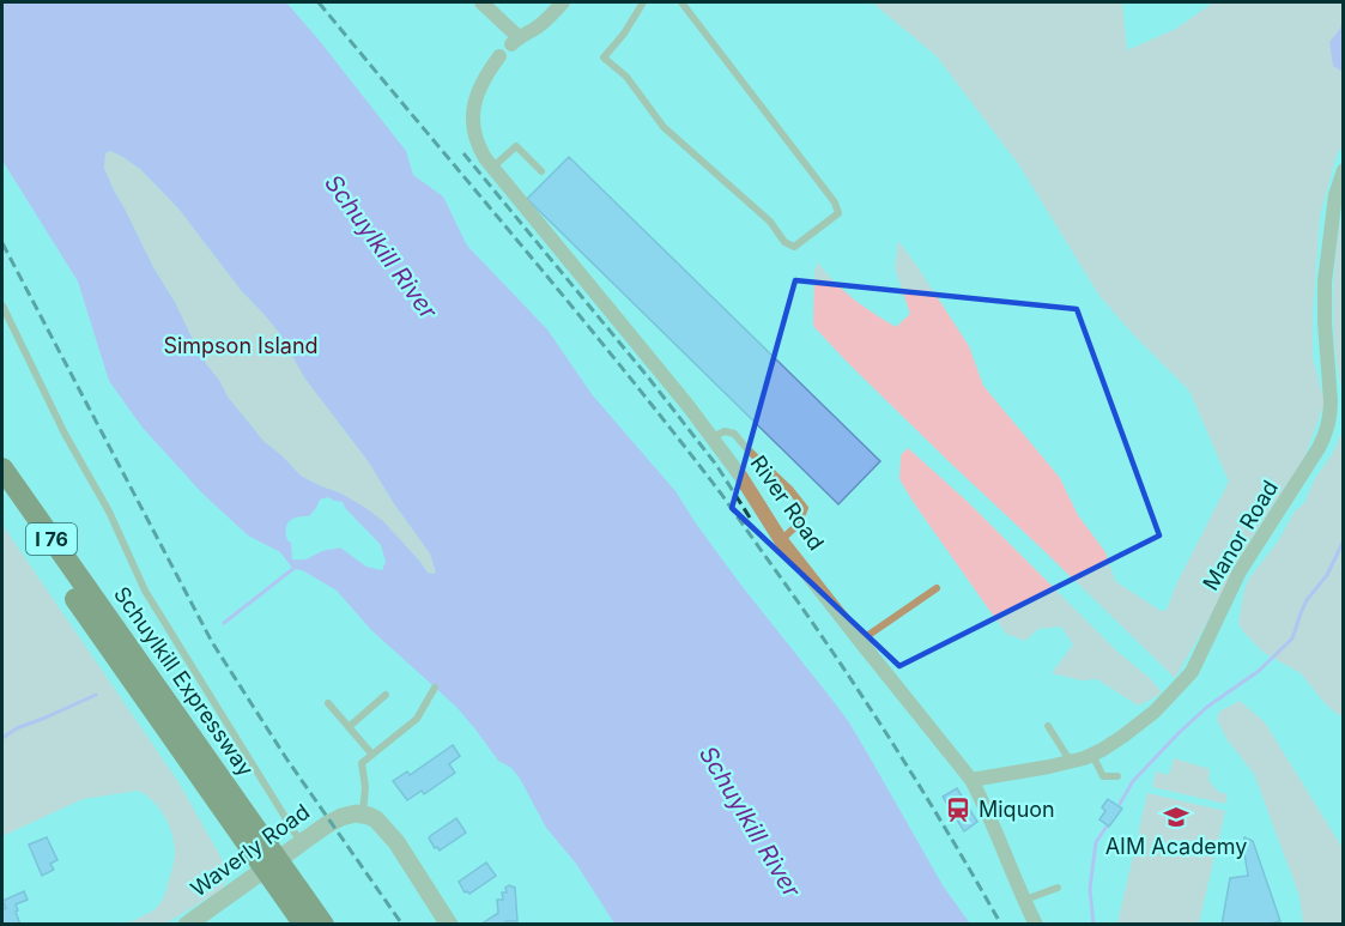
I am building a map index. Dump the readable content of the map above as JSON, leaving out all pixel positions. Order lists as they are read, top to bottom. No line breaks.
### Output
{"streets":{"highway":["I 76","Schuylkill Expressway"],"street":["River Road","Manor Road","Waverly Road"]},"crossings":[["River Road","Manor Road"]],"water":["Schuylkill River"],"parks":["Simpson Island"],"places":{"station":["Miquon"],"school or university":["AIM Academy"]}}
